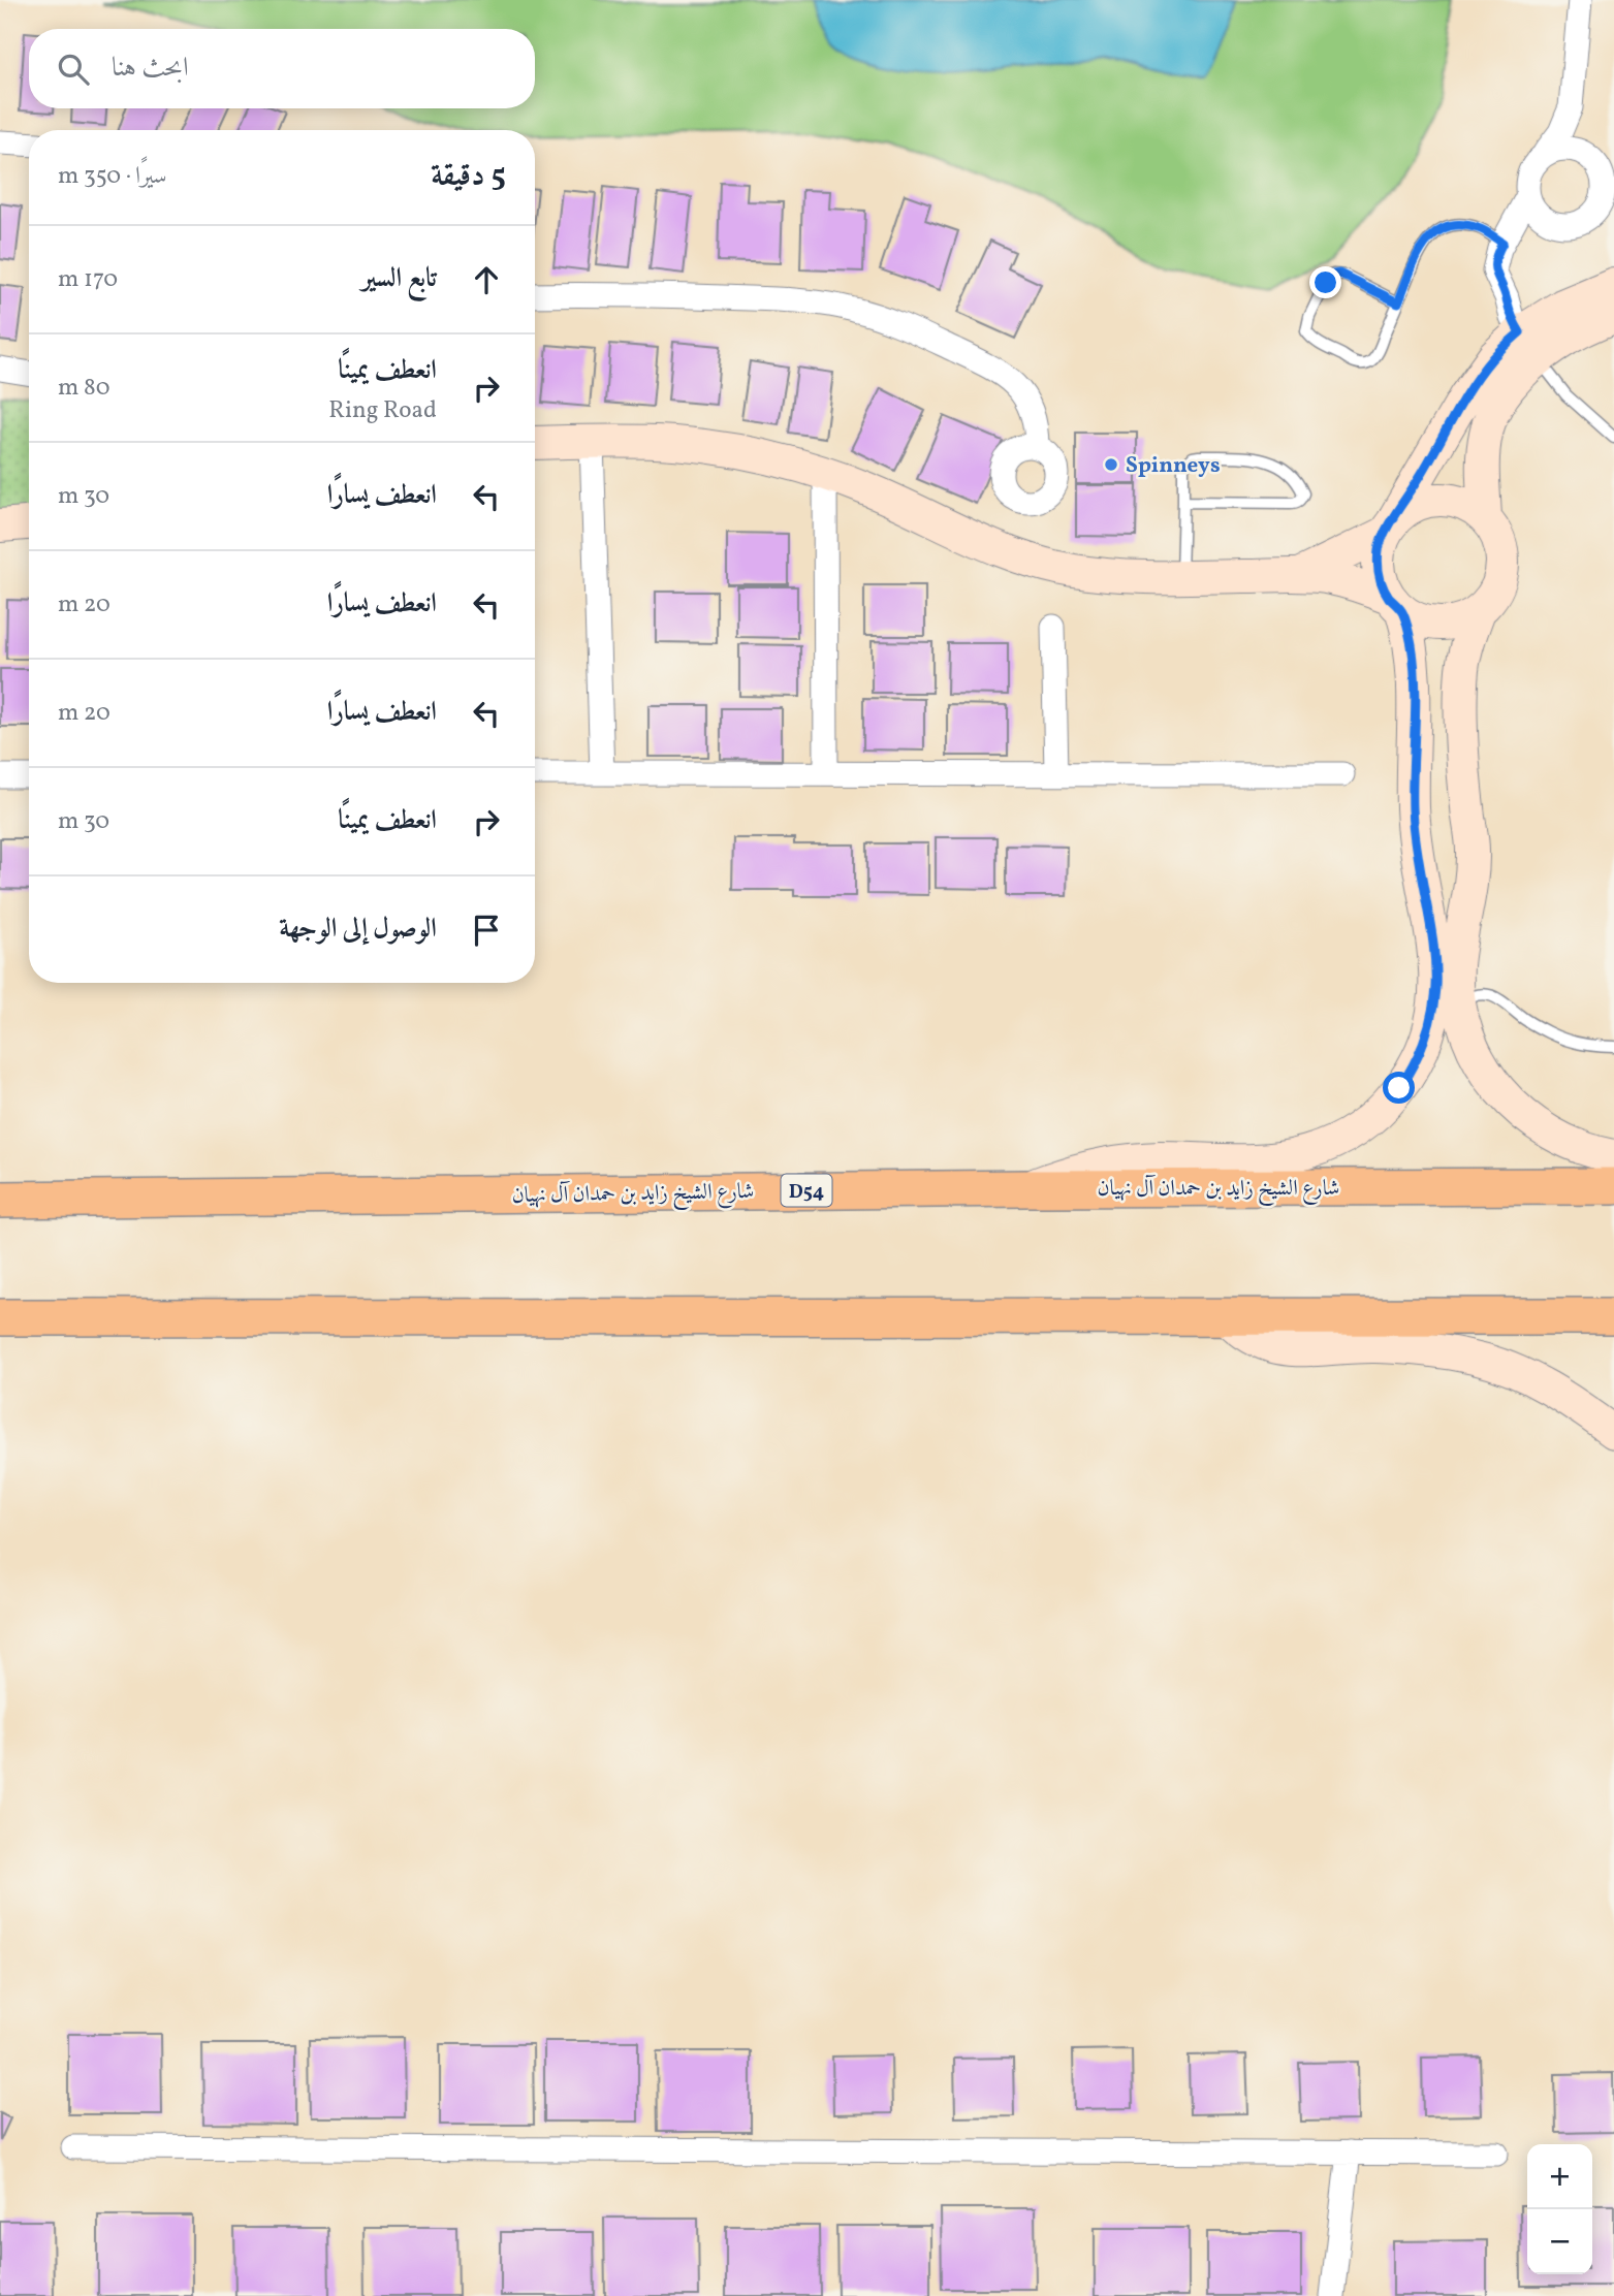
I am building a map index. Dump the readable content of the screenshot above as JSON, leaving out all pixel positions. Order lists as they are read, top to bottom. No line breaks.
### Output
{"streets":{"main road":["شارع الشيخ زايد بن حمدان آل نهيان","D54"]},"places":["Spinneys"],"page":{"search":"ابحث هنا","heading":["5 دقيقة","سيرًا · 350 m"],"list":[["تابع السير","170 m"],["انعطف يمينًا","Ring Road","80 m"],["انعطف يسارًا","30 m"],["انعطف يسارًا","20 m"],["انعطف يسارًا","20 m"],["انعطف يمينًا","30 m"],"الوصول إلى الوجهة"],"map_buttons":["+","−"]}}
